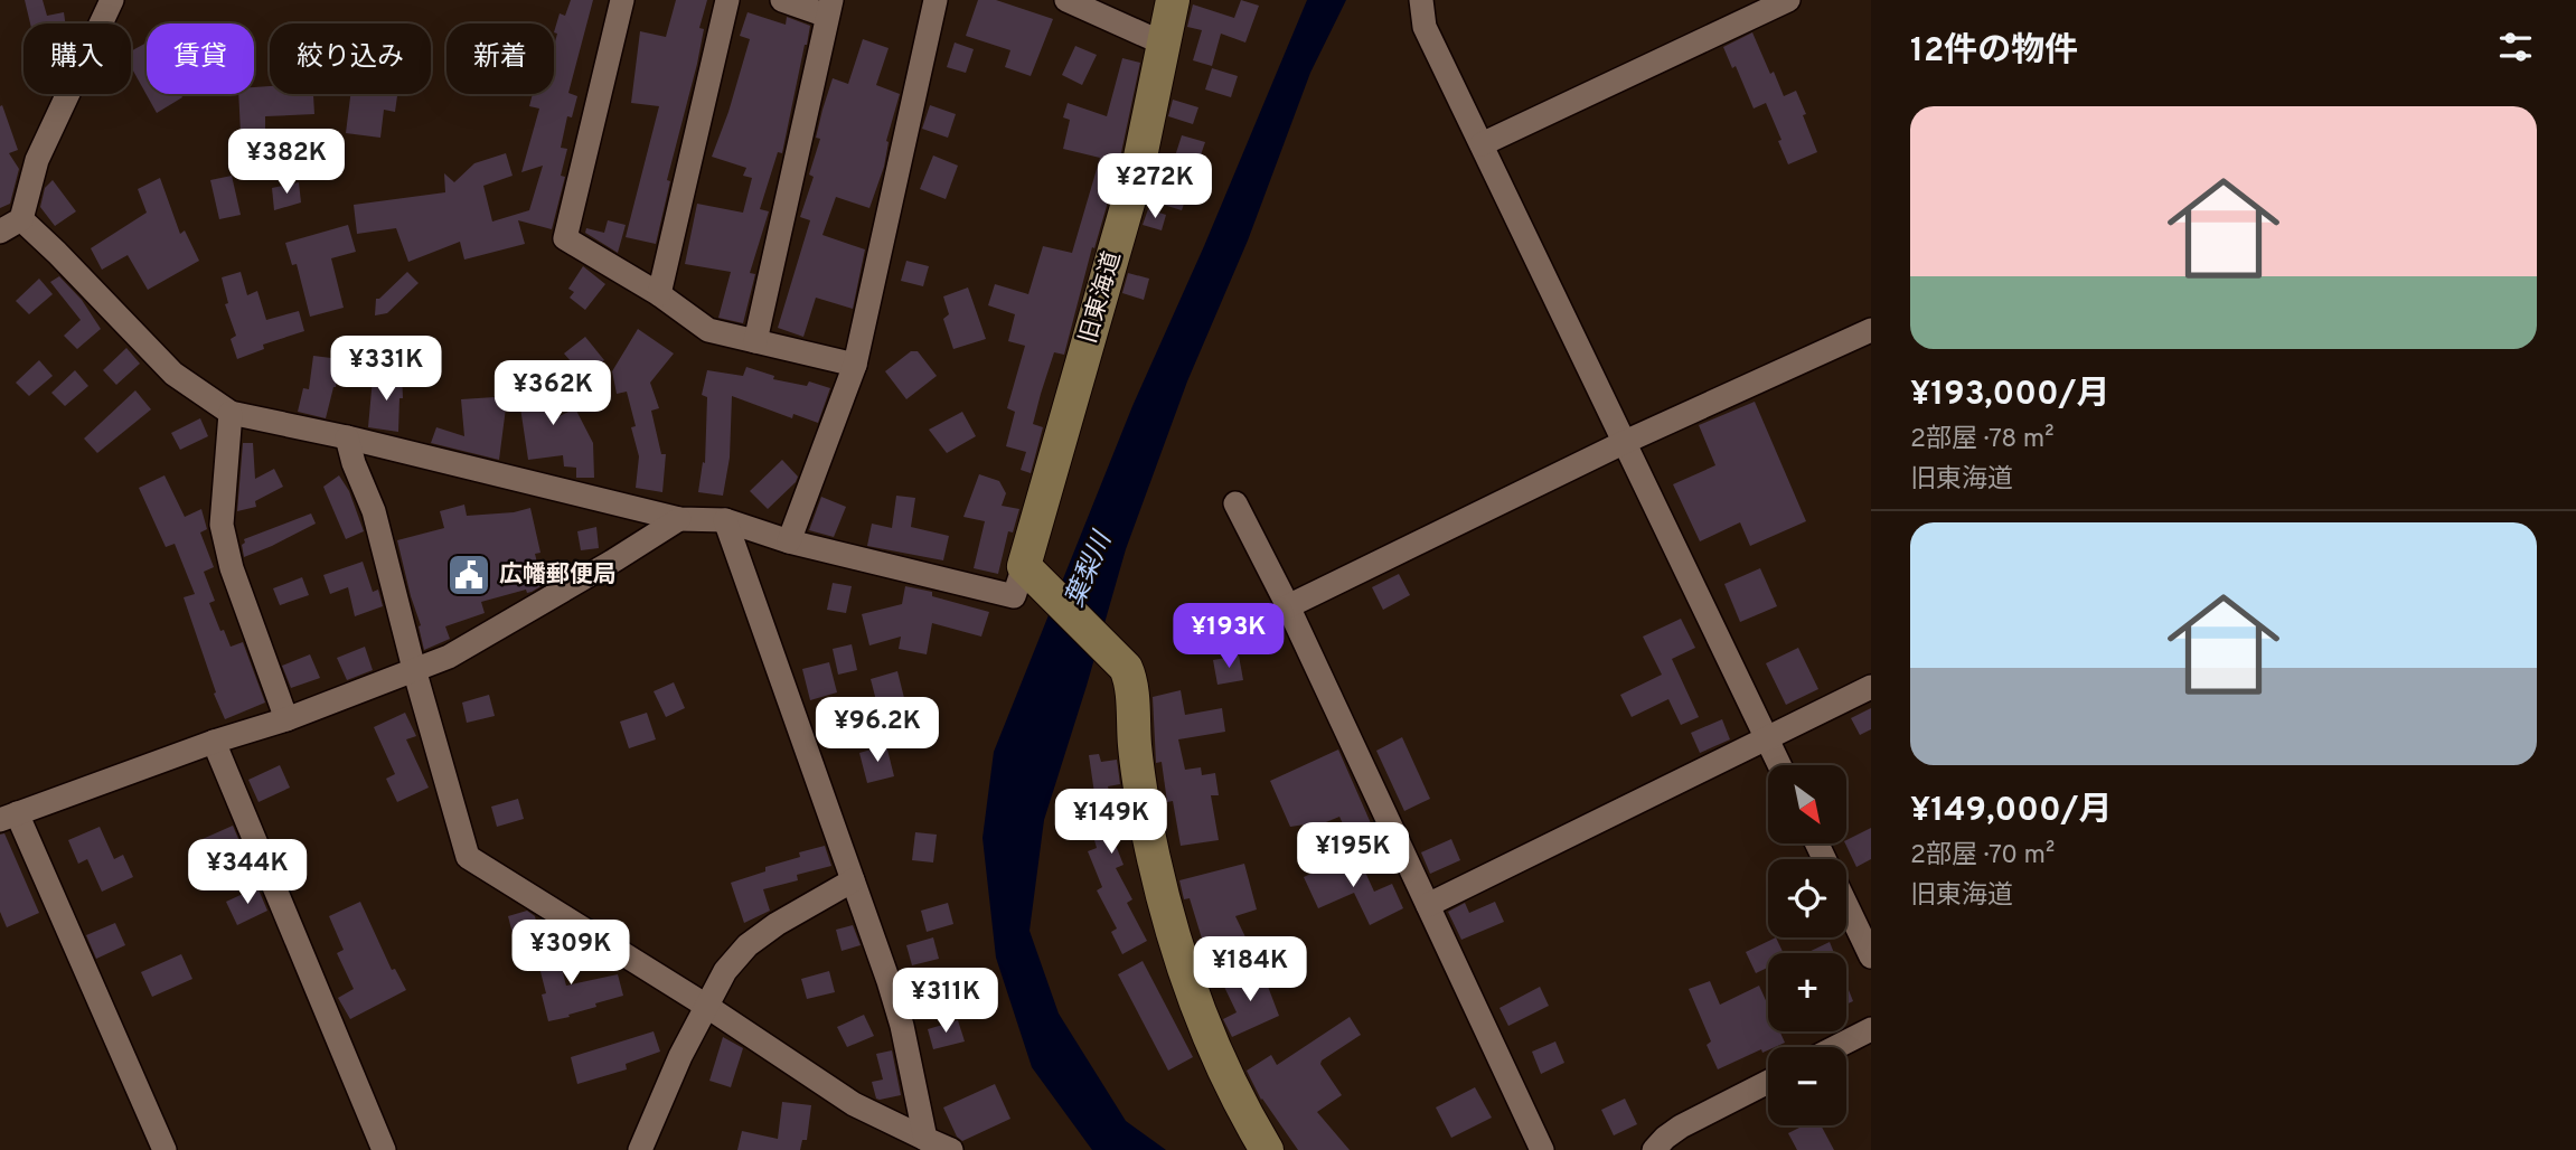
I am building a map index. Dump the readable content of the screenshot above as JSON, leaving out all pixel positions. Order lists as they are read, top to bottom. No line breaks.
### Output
{"streets":{"main road":["旧東海道"]},"water":["葉梨川"],"places":{"public building":["広幡郵便局"]},"north":"bottom right","page":{"heading":"12件の物件","chip":["購入","賃貸","絞り込み","新着"],"list":[{"name":"¥193,000/月","note":"2部屋 · 78 m² · 旧東海道"},{"name":"¥149,000/月","note":"2部屋 · 70 m² · 旧東海道"}],"price":["¥382K","¥272K","¥331K","¥362K","¥193K","¥96.2K","¥149K","¥195K","¥344K","¥309K","¥184K","¥311K"],"map_buttons":["+","−"]}}
